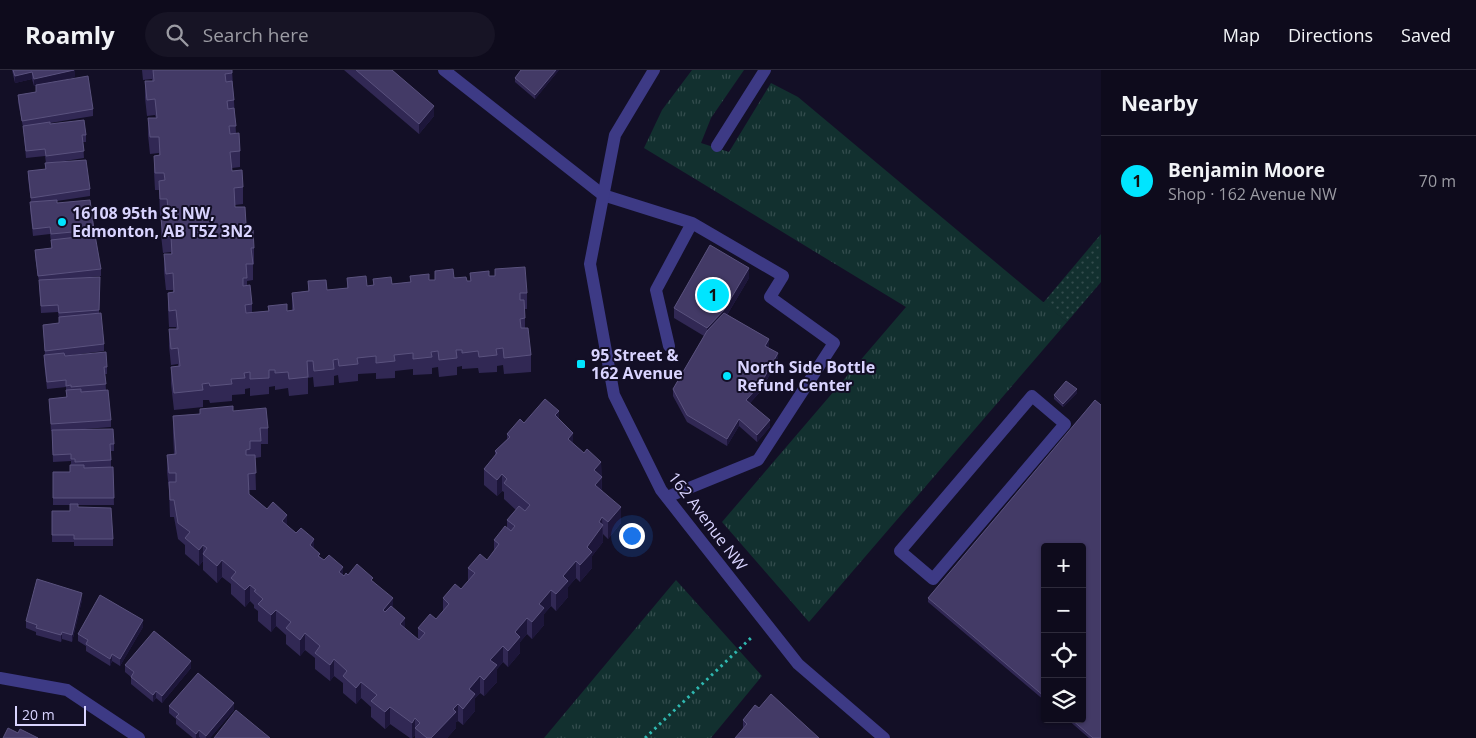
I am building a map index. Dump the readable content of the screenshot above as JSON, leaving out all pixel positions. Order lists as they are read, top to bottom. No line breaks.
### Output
{"streets":{"street":["162 Avenue NW"]},"places":{"other":["16108 95th St NW, Edmonton, AB T5Z 3N2","North Side Bottle Refund Center"],"transit":["95 Street & 162 Avenue"]},"scale_bar":"20 m","page":{"header":"Roamly","search":"Search here","nav":["Map","Directions","Saved"],"heading":"Nearby","list":[{"mark":"1","name":"Benjamin Moore","note":"Shop · 162 Avenue NW","value":"70 m"}],"pins":"1","map_buttons":["+","−"],"scale":"20 m"}}
